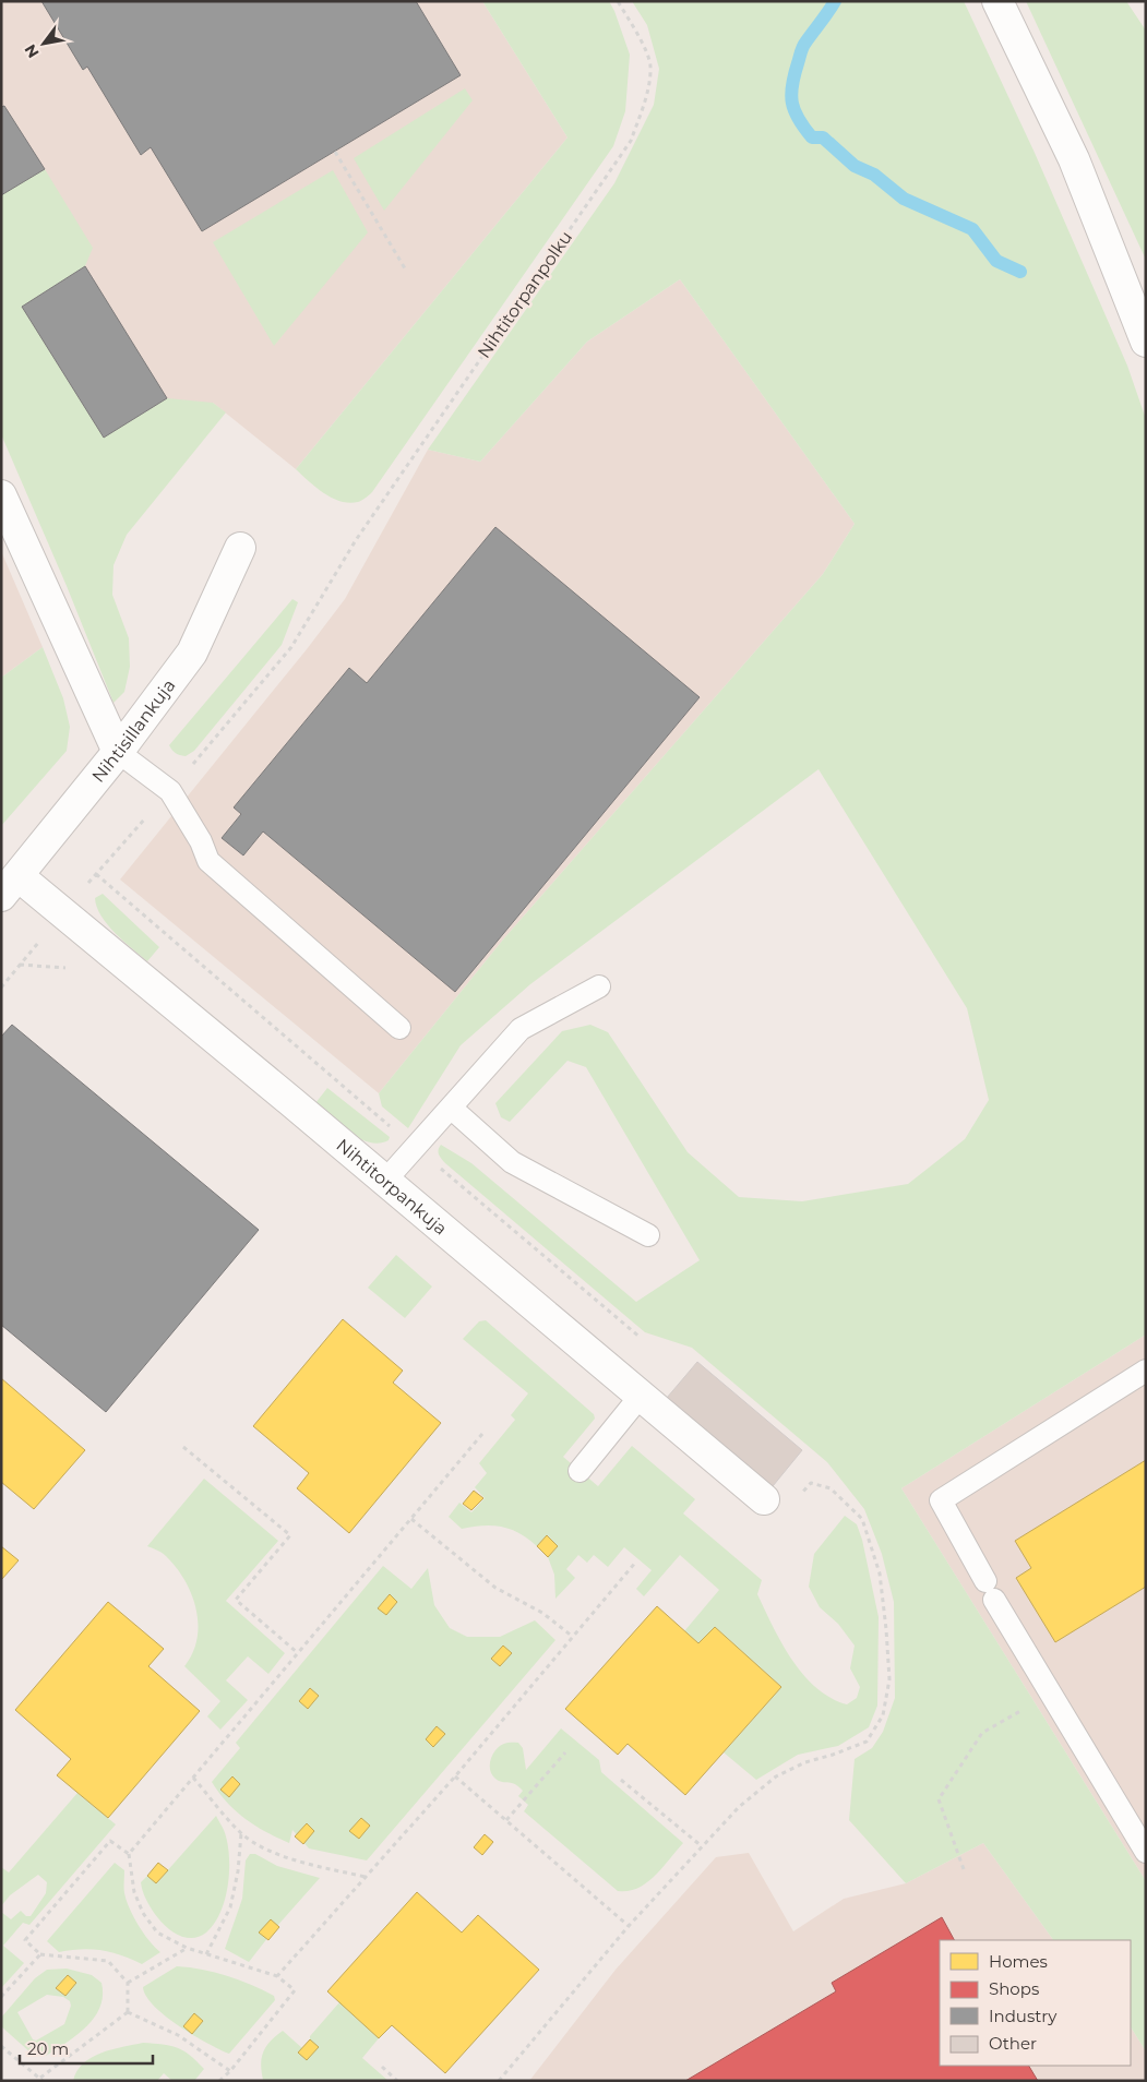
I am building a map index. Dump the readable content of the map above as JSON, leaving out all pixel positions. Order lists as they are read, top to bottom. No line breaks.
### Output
{"streets":{"main road":["Nihtisillankuja","Nihtitorpankuja"],"path":["Nihtitorpanpolku"]},"crossings":[["Nihtitorpanpolku","Nihtitorpankuja"],["Nihtisillankuja","Nihtitorpankuja"]],"legend":["Homes","Shops","Industry","Other"],"scale_bar":"20 m","north":"bottom left"}
